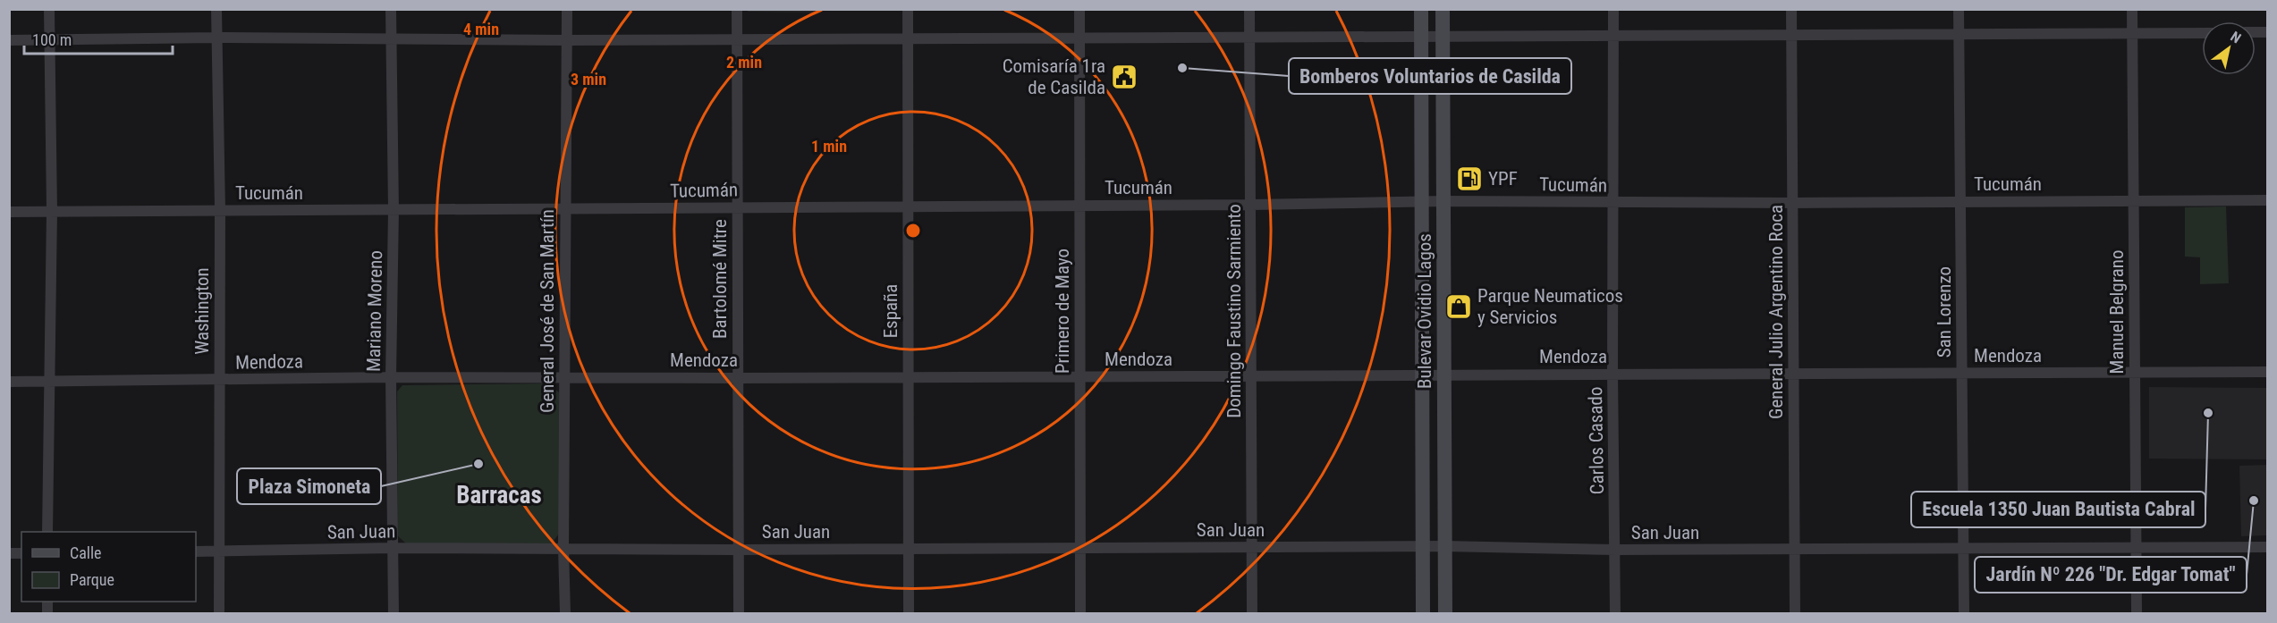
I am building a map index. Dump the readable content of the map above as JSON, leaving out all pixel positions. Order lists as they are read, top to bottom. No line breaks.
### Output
{"streets":{"main road":["Bulevar Ovidio Lagos"],"street":["Tucumán","Bartolomé Mitre","Washington","Mariano Moreno","General José de San Martín","España","Primero de Mayo","Domingo Faustino Sarmiento","General Julio Argentino Roca","San Lorenzo","Manuel Belgrano","Mendoza","Carlos Casado","San Juan"]},"crossings":[["Tucumán","Bartolomé Mitre"],["Tucumán","Washington"],["Tucumán","Mariano Moreno"],["Tucumán","General José de San Martín"],["Tucumán","España"],["Tucumán","Primero de Mayo"],["Tucumán","Domingo Faustino Sarmiento"],["Tucumán","Bulevar Ovidio Lagos"],["Tucumán","General Julio Argentino Roca"],["Tucumán","San Lorenzo"],["Tucumán","Manuel Belgrano"],["Tucumán","Carlos Casado"],["Bartolomé Mitre","Mendoza"],["Bartolomé Mitre","San Juan"],["Washington","Mendoza"],["Washington","San Juan"],["Mariano Moreno","Mendoza"],["Mariano Moreno","San Juan"],["General José de San Martín","Mendoza"],["General José de San Martín","San Juan"],["España","Mendoza"],["España","San Juan"],["Primero de Mayo","Mendoza"],["Primero de Mayo","San Juan"],["Domingo Faustino Sarmiento","Mendoza"],["Domingo Faustino Sarmiento","San Juan"],["Bulevar Ovidio Lagos","Mendoza"],["Bulevar Ovidio Lagos","San Juan"],["General Julio Argentino Roca","Mendoza"],["General Julio Argentino Roca","San Juan"],["San Lorenzo","Mendoza"],["San Lorenzo","San Juan"],["Manuel Belgrano","Mendoza"],["Manuel Belgrano","San Juan"],["Mendoza","Carlos Casado"],["Carlos Casado","San Juan"]],"districts":["Barracas"],"places":{"other":["Bomberos Voluntarios de Casilda","Escuela 1350 Juan Bautista Cabral","Plaza Simoneta","Jardín Nº 226 \"Dr. Edgar Tomat\""],"public building":["Comisaría 1ra de Casilda"],"fuel station":["YPF"],"shop":["Parque Neumaticos y Servicios"]},"legend":["Calle","Parque"],"scale_bar":"100 m","north":"top right","rings":["4 min","2 min","3 min","1 min"]}
